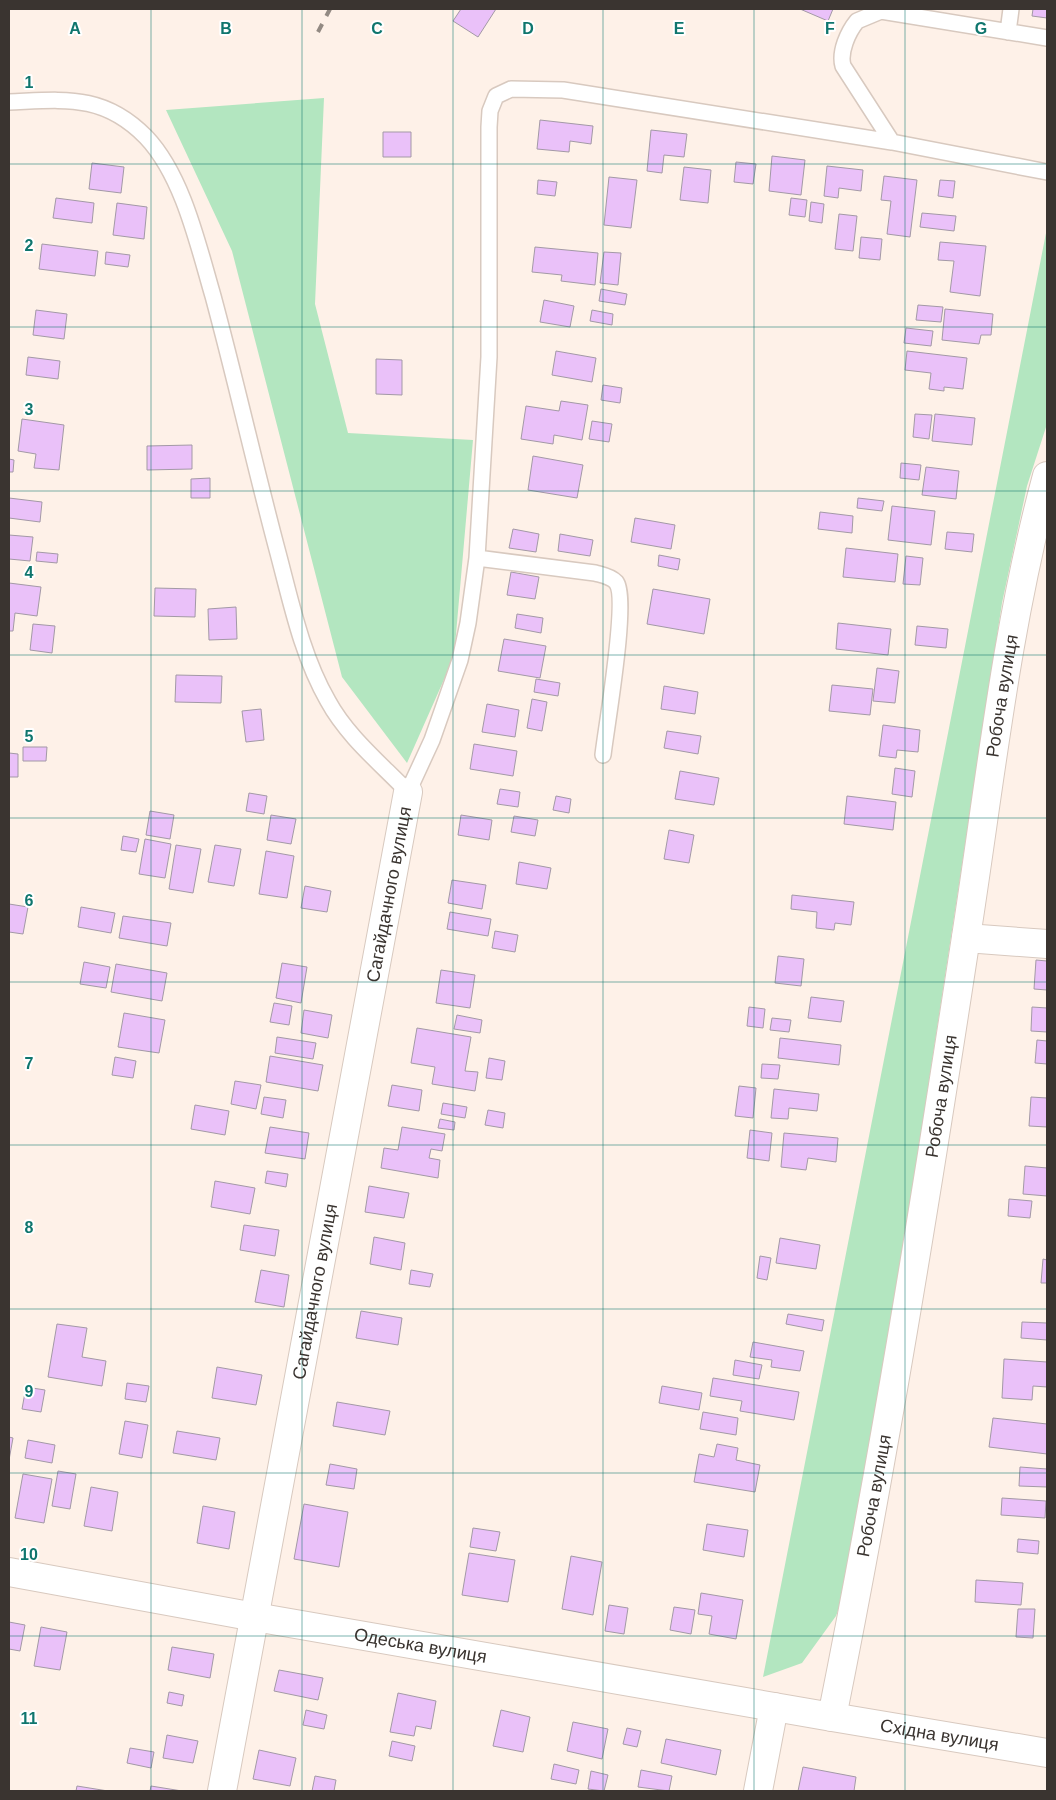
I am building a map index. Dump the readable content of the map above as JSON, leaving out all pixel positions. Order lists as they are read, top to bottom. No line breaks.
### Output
{"streets":{"street":["Робоча вулиця","Сагайдачного вулиця","Одеська вулиця","Східна вулиця"]},"crossings":[["Робоча вулиця","Одеська вулиця"],["Робоча вулиця","Східна вулиця"],["Сагайдачного вулиця","Одеська вулиця"],["Одеська вулиця","Східна вулиця"]],"grid":{"columns":["A","B","C","D","E","F","G"],"rows":["1","2","3","4","5","6","7","8","9","10","11"]}}
